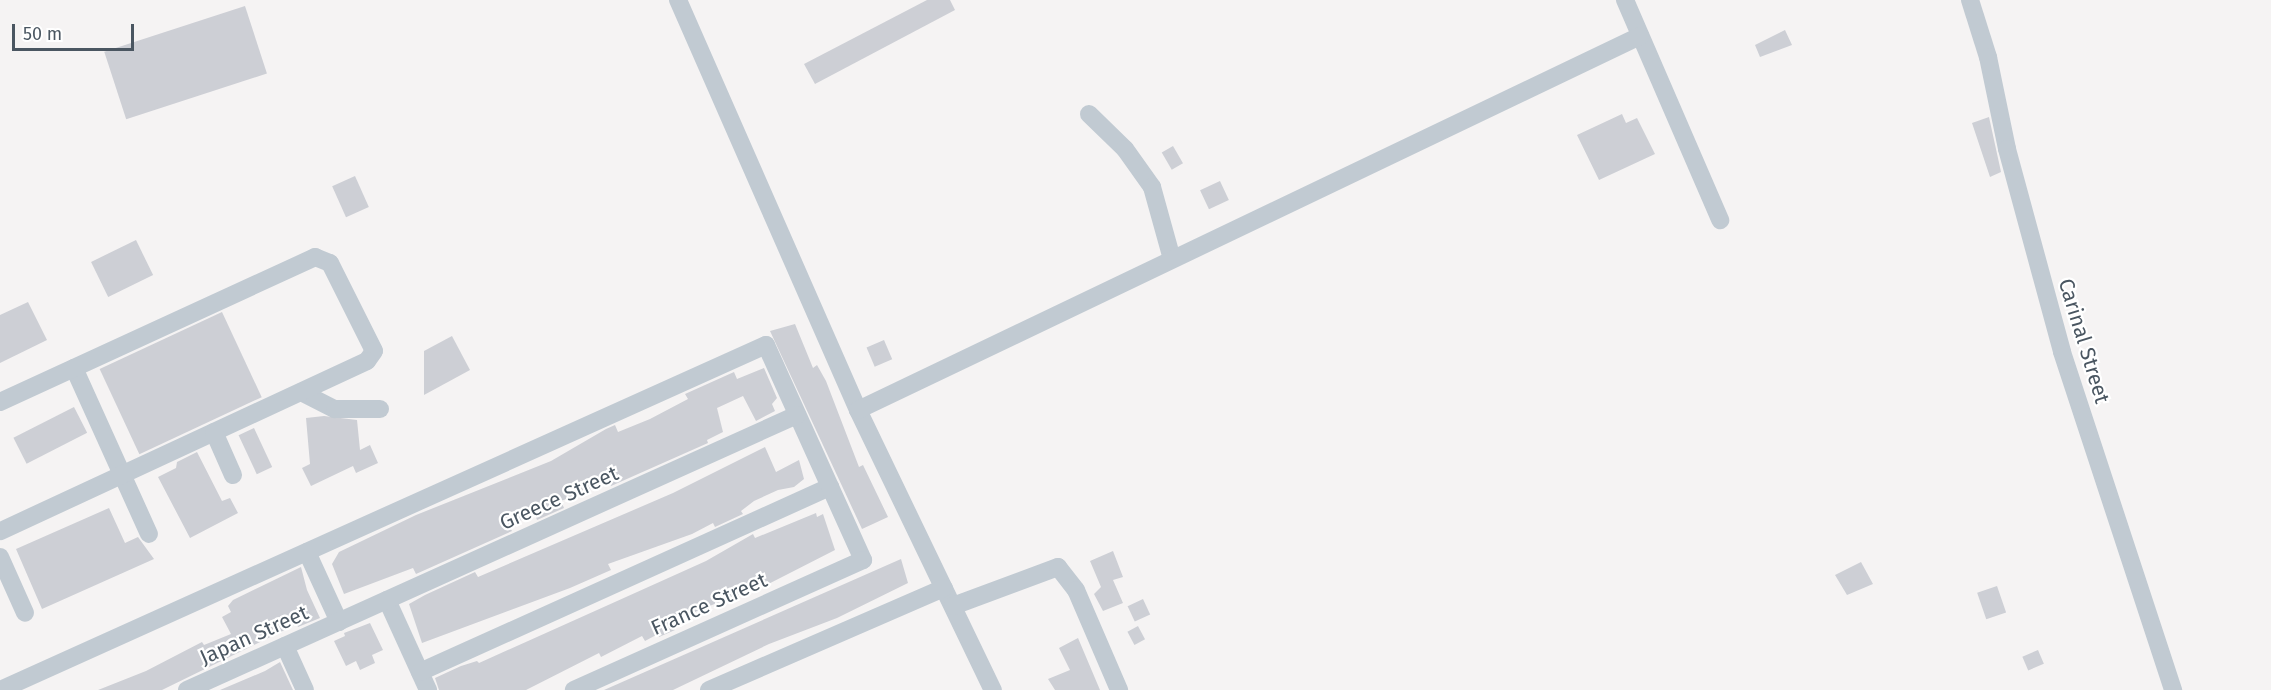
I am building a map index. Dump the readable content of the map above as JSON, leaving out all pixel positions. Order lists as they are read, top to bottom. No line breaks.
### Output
{"streets":{"street":["Carinal Street","Greece Street","France Street","Japan Street"]},"crossings":[["Greece Street","Japan Street"]],"scale_bar":"50 m"}
